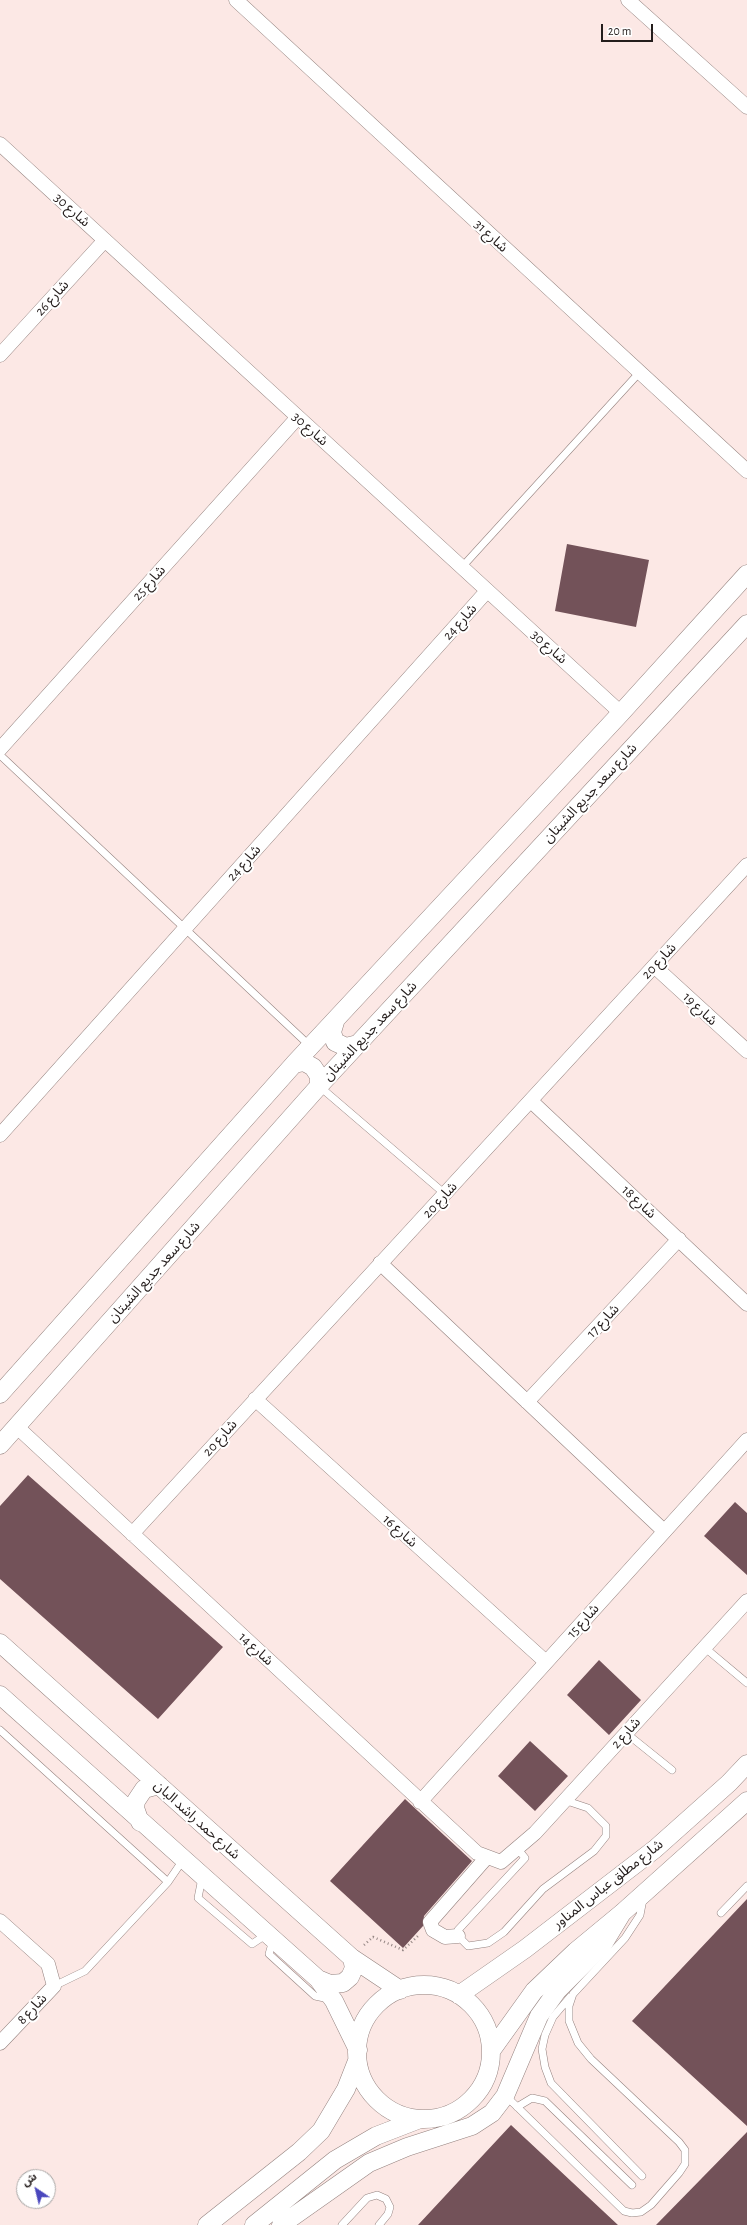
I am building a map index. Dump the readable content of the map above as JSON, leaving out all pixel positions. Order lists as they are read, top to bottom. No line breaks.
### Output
{"streets":{"street":["شارع 30","شارع 31","شارع 26","شارع 25","شارع 24","شارع سعد جديع الشيتان","شارع 20","شارع 19","شارع 18","شارع 17","شارع 16","شارع 15","شارع 14","شارع 2","شارع حمد راشد البان","شارع مطلق عباس المناور","شارع 8"]},"crossings":[["شارع 30","شارع 26"],["شارع 30","شارع 25"],["شارع 30","شارع 24"],["شارع سعد جديع الشيتان","شارع 14"],["شارع 20","شارع 19"],["شارع 20","شارع 18"],["شارع 20","شارع 16"],["شارع 20","شارع 14"],["شارع 18","شارع 17"],["شارع 16","شارع 15"],["شارع 15","شارع 14"],["شارع 14","شارع 2"],["شارع حمد راشد البان","شارع مطلق عباس المناور"]],"scale_bar":"20 m","north":"top left"}
